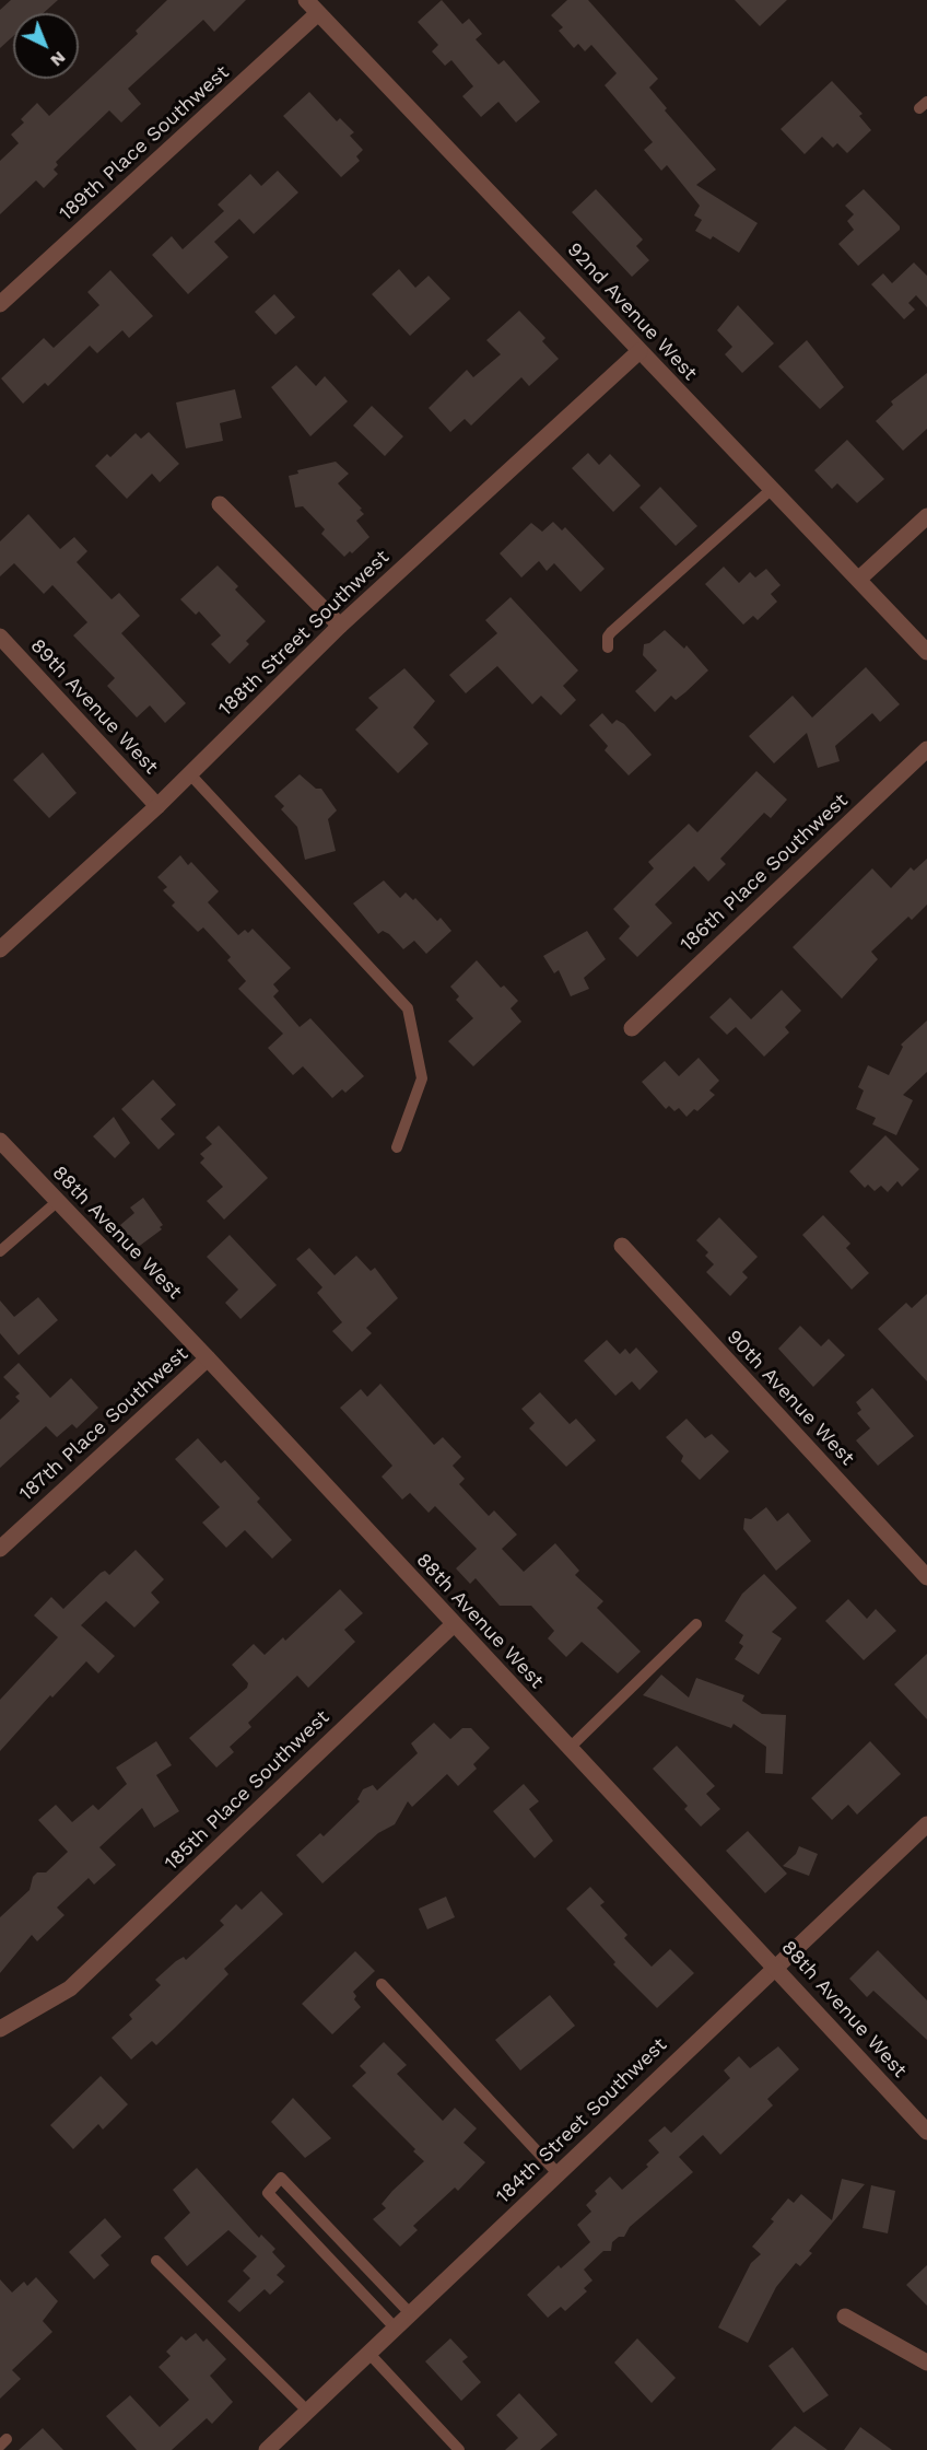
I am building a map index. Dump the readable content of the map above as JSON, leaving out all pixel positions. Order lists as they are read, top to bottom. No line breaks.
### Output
{"streets":{"street":["189th Place Southwest","92nd Avenue West","188th Street Southwest","89th Avenue West","186th Place Southwest","88th Avenue West","90th Avenue West","187th Place Southwest","185th Place Southwest","184th Street Southwest"]},"crossings":[["189th Place Southwest","92nd Avenue West"],["92nd Avenue West","188th Street Southwest"],["188th Street Southwest","89th Avenue West"],["88th Avenue West","187th Place Southwest"],["88th Avenue West","185th Place Southwest"],["88th Avenue West","184th Street Southwest"]],"north":"bottom right"}
